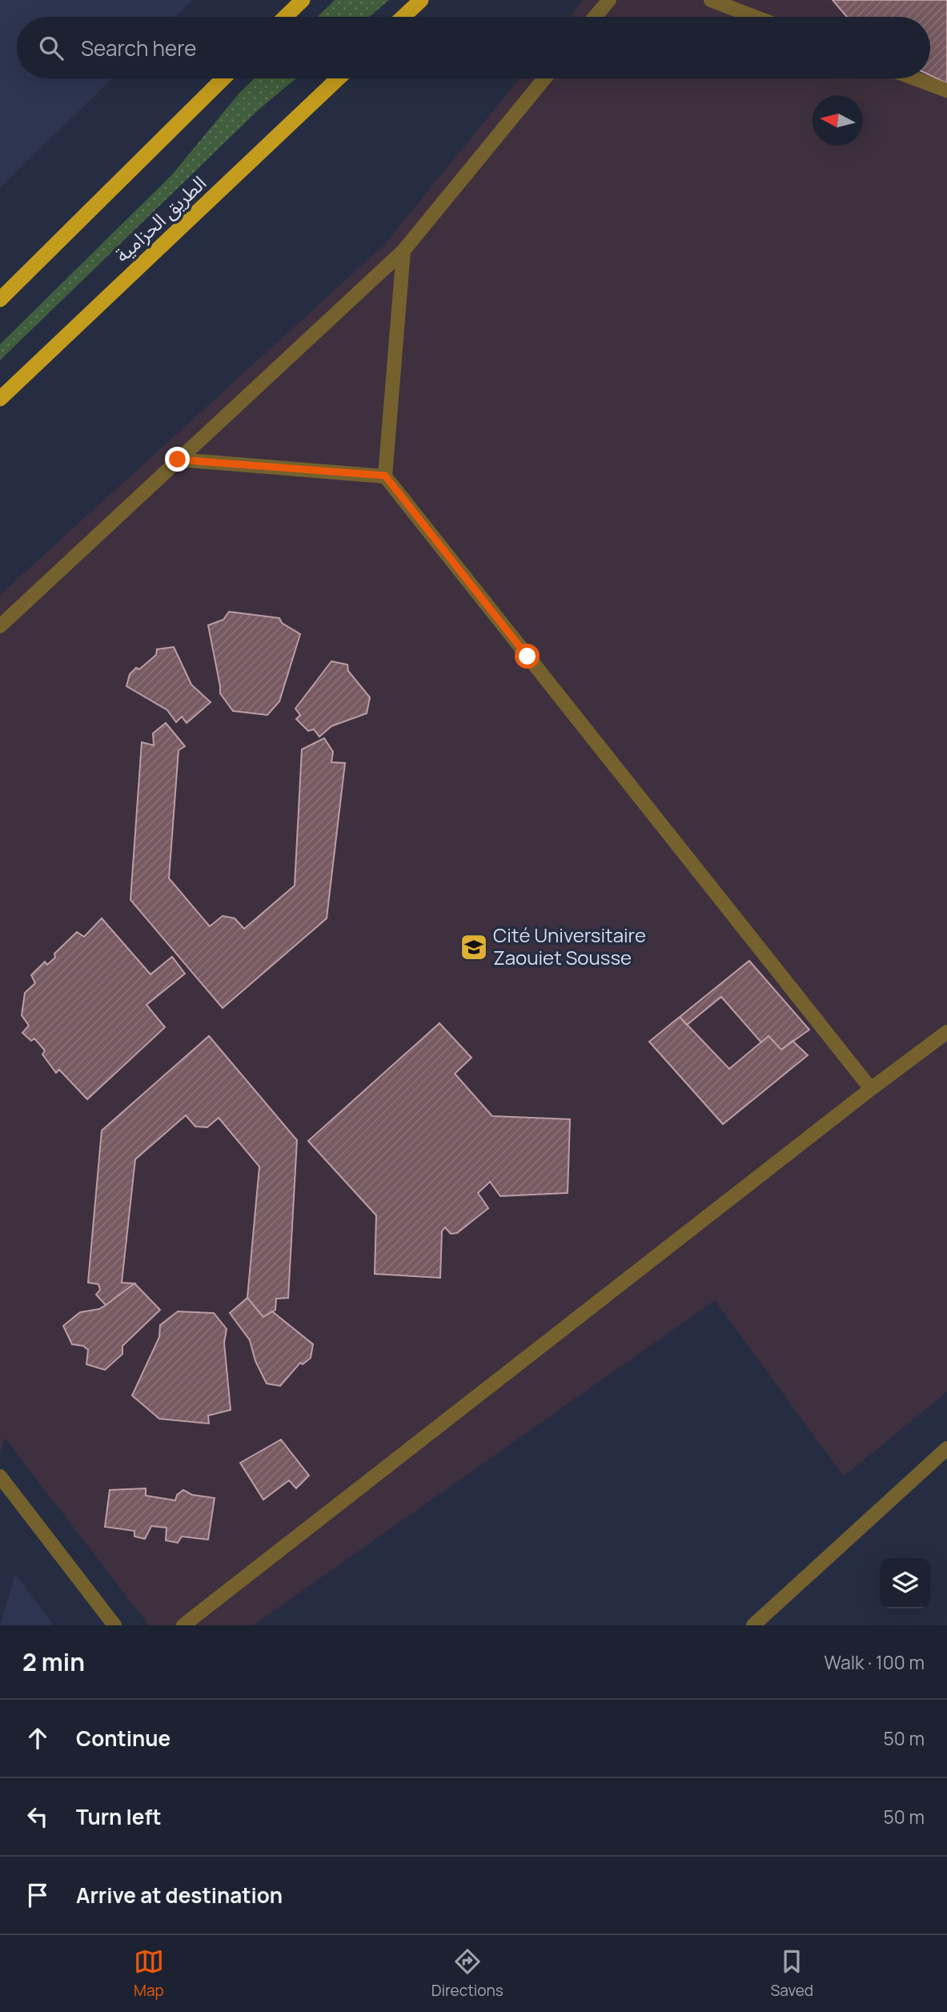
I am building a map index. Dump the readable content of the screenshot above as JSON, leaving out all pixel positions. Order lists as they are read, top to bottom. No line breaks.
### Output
{"streets":{"highway":["الطريق الحزامية"]},"places":{"school or university":["Cité Universitaire Zaouiet Sousse"]},"north":"left","page":{"search":"Search here","heading":["2 min","Walk · 100 m"],"list":[["Continue","50 m"],["Turn left","50 m"],"Arrive at destination"],"nav":["Map","Directions","Saved"]}}
